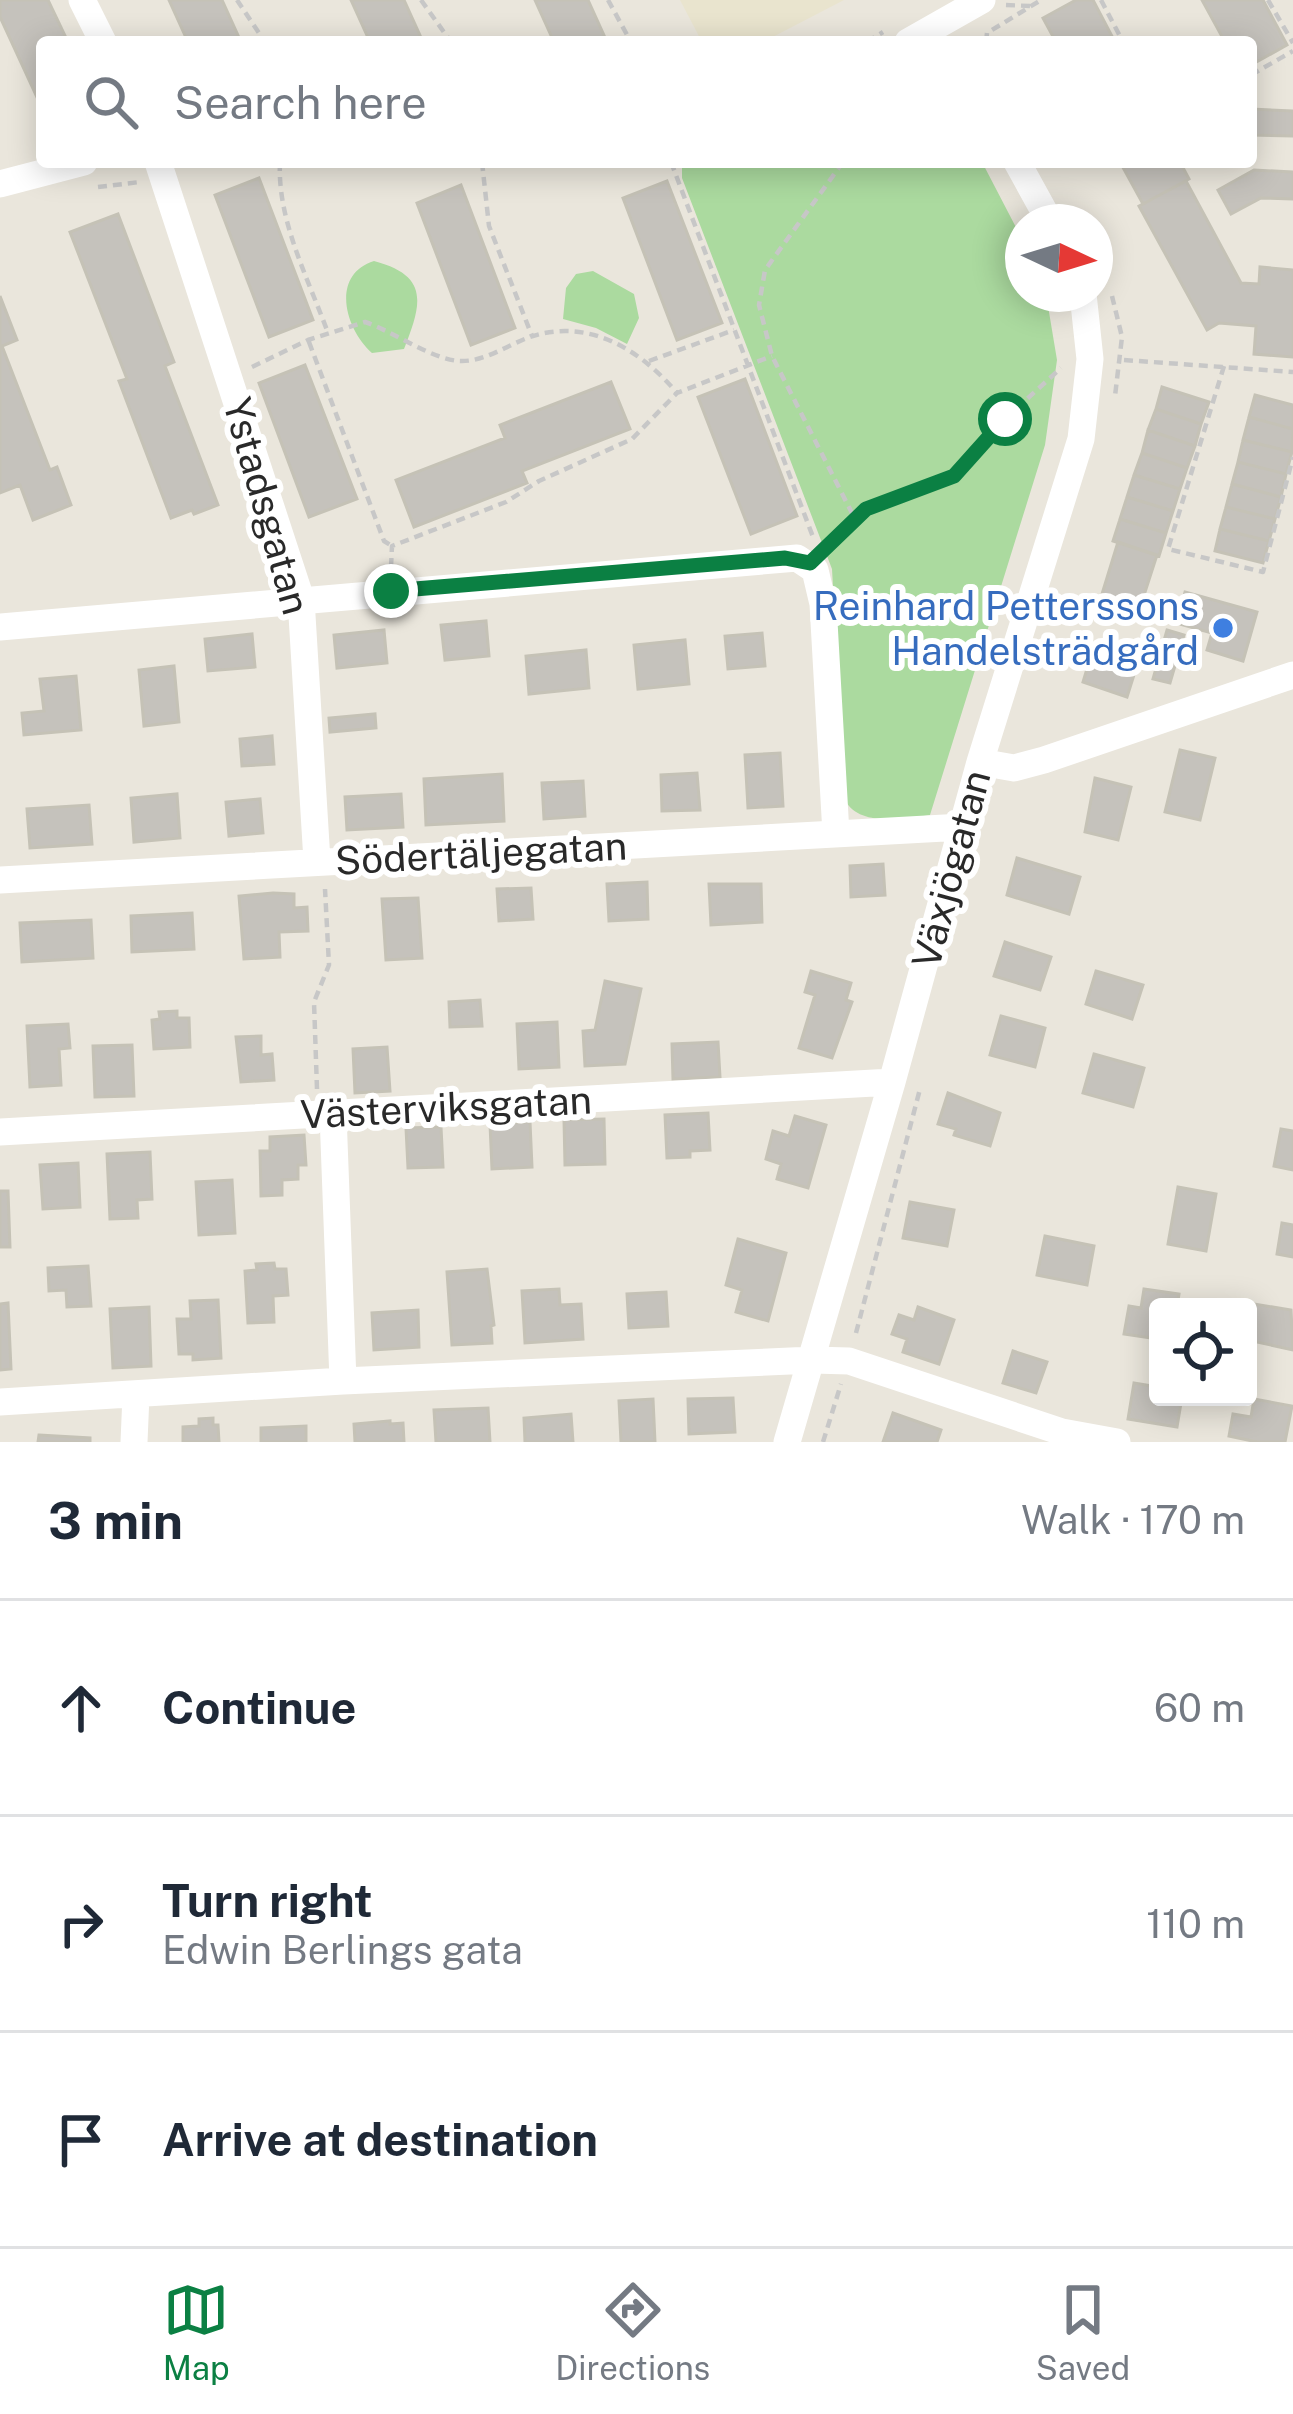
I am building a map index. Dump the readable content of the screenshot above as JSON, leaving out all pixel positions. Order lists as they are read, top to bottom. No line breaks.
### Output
{"streets":{"street":["Ystadsgatan","Södertäljegatan","Växjögatan","Västerviksgatan"]},"crossings":[["Ystadsgatan","Södertäljegatan"],["Södertäljegatan","Växjögatan"],["Växjögatan","Västerviksgatan"]],"places":["Reinhard Petterssons Handelsträdgård"],"north":"right","page":{"search":"Search here","heading":["3 min","Walk · 170 m"],"list":[["Continue","60 m"],["Turn right","Edwin Berlings gata","110 m"],"Arrive at destination"],"nav":["Map","Directions","Saved"]}}
